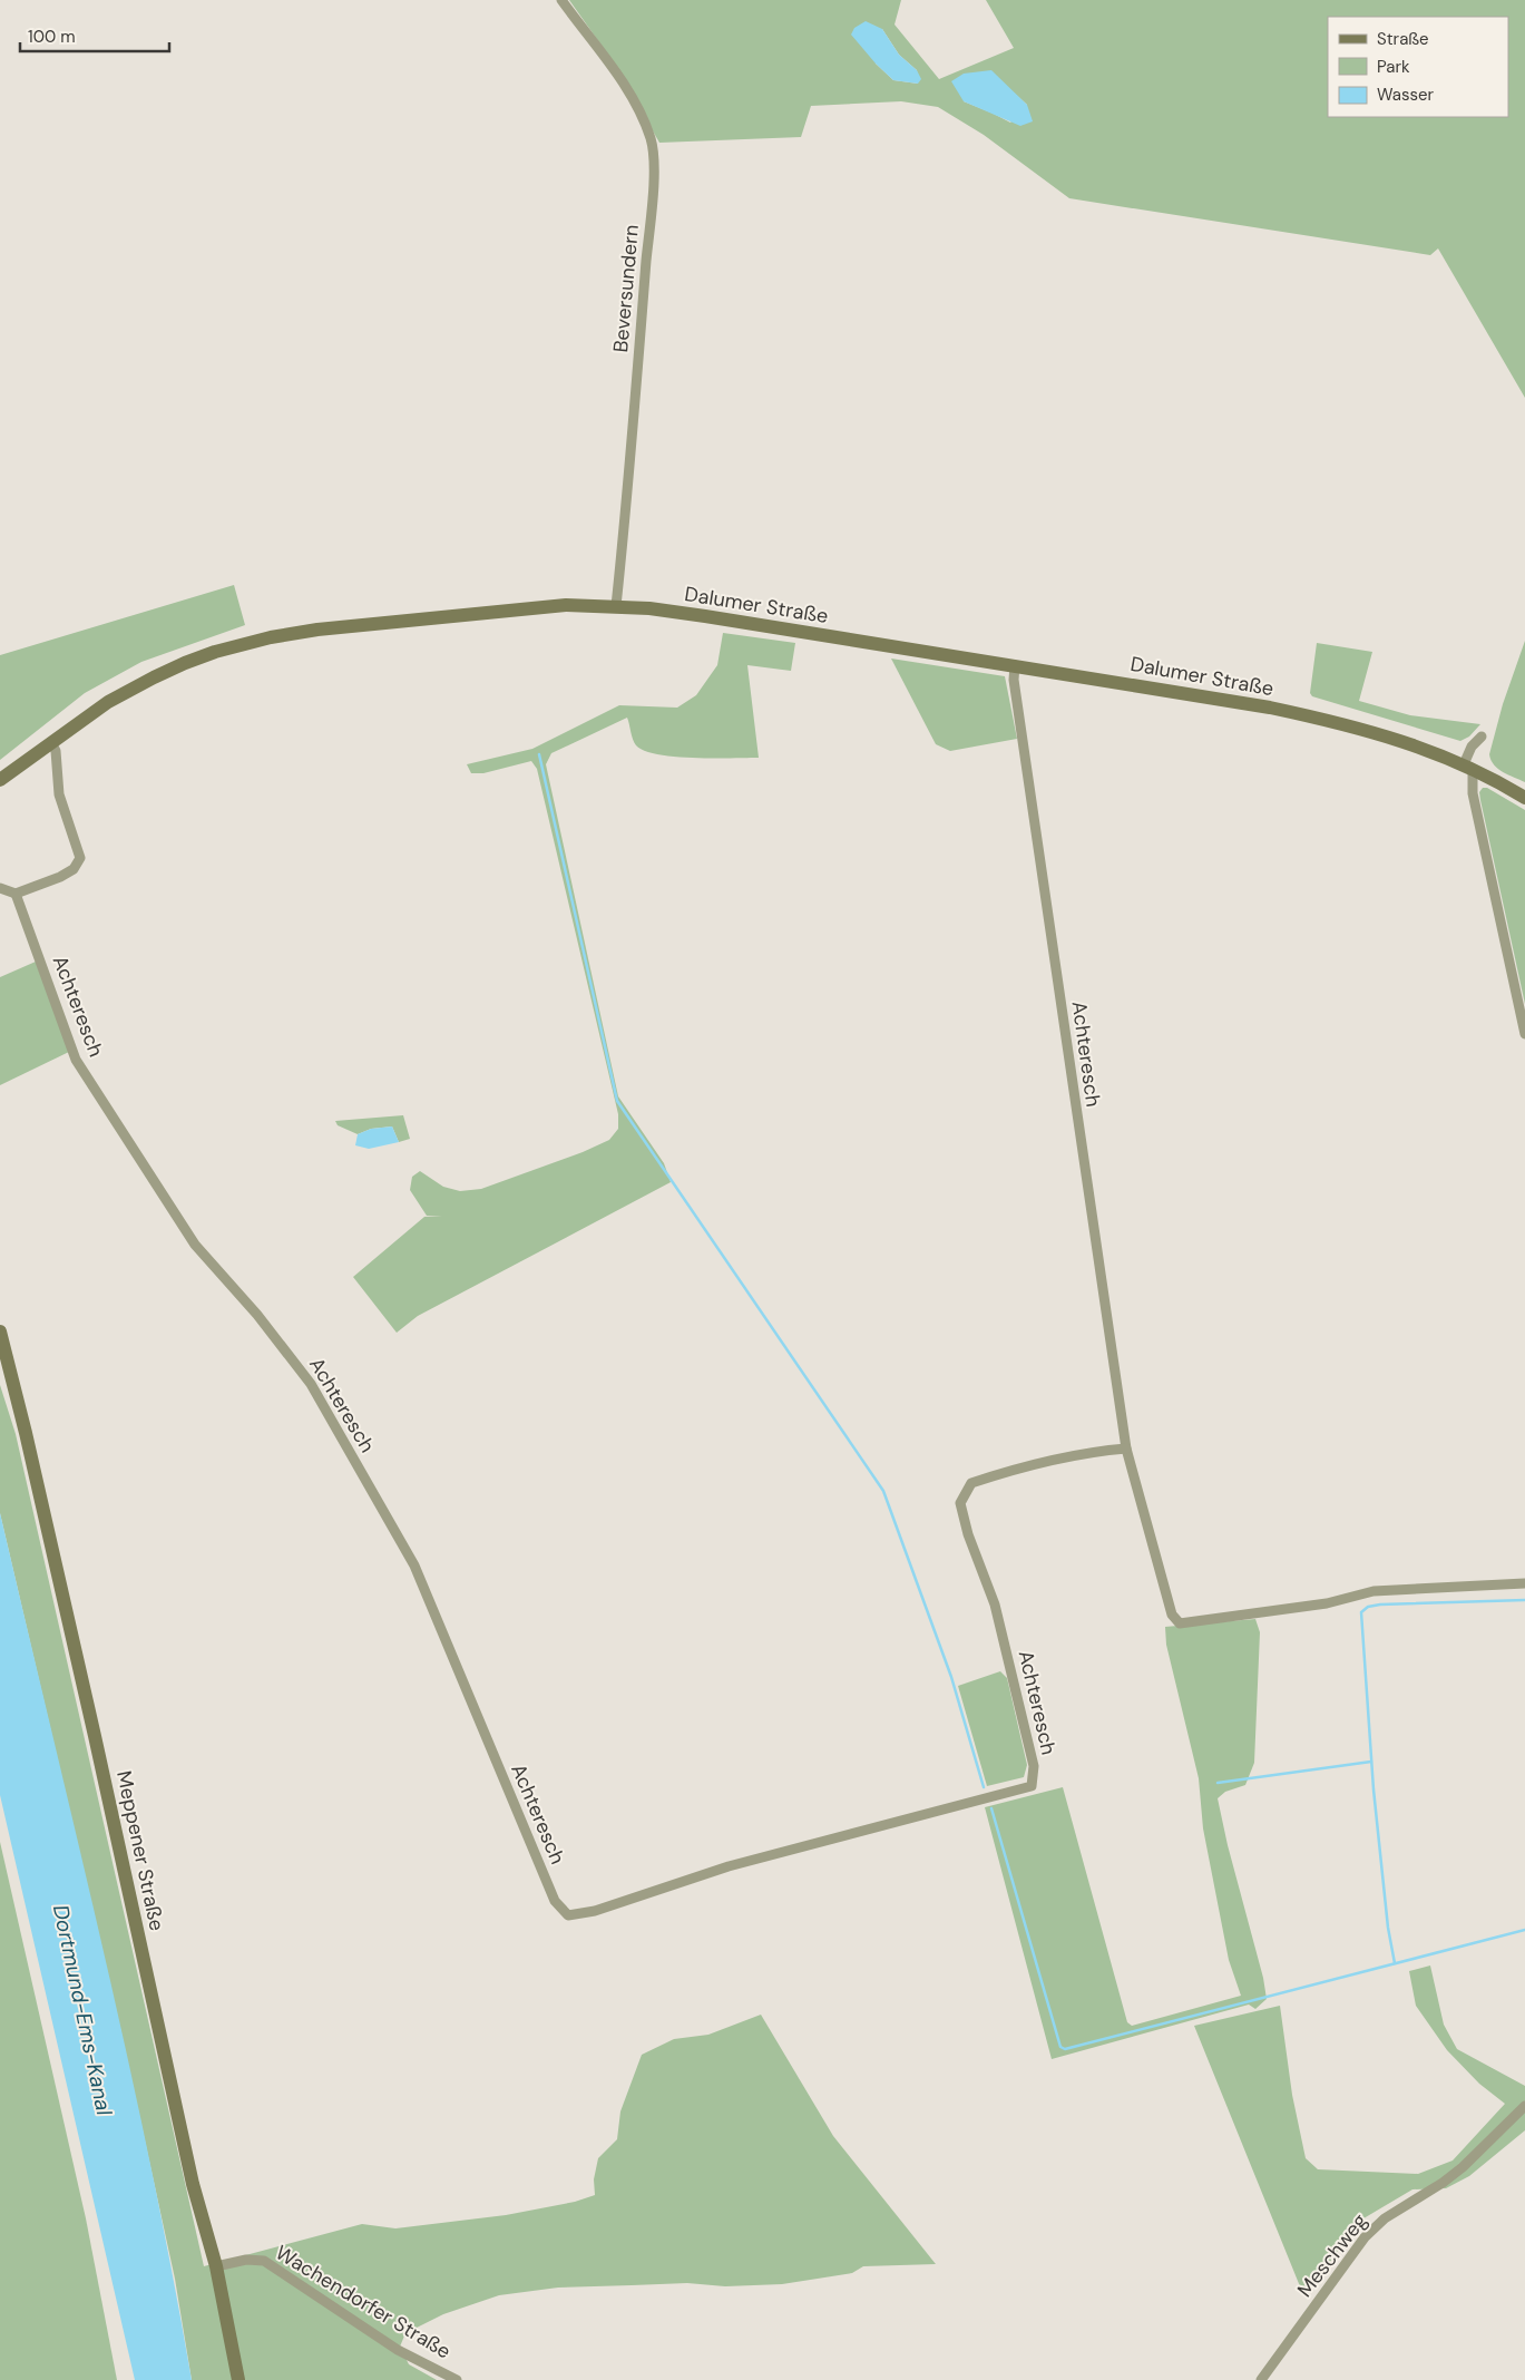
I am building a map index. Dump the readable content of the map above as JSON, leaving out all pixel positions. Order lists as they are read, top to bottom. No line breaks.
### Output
{"streets":{"main road":["Dalumer Straße","Meppener Straße"],"street":["Beversundern","Achteresch","Meschweg","Wachendorfer Straße"]},"crossings":[["Beversundern","Dalumer Straße"],["Dalumer Straße","Achteresch"],["Meppener Straße","Wachendorfer Straße"]],"water":["Dortmund-Ems-Kanal"],"legend":["Straße","Park","Wasser"],"scale_bar":"100 m"}
